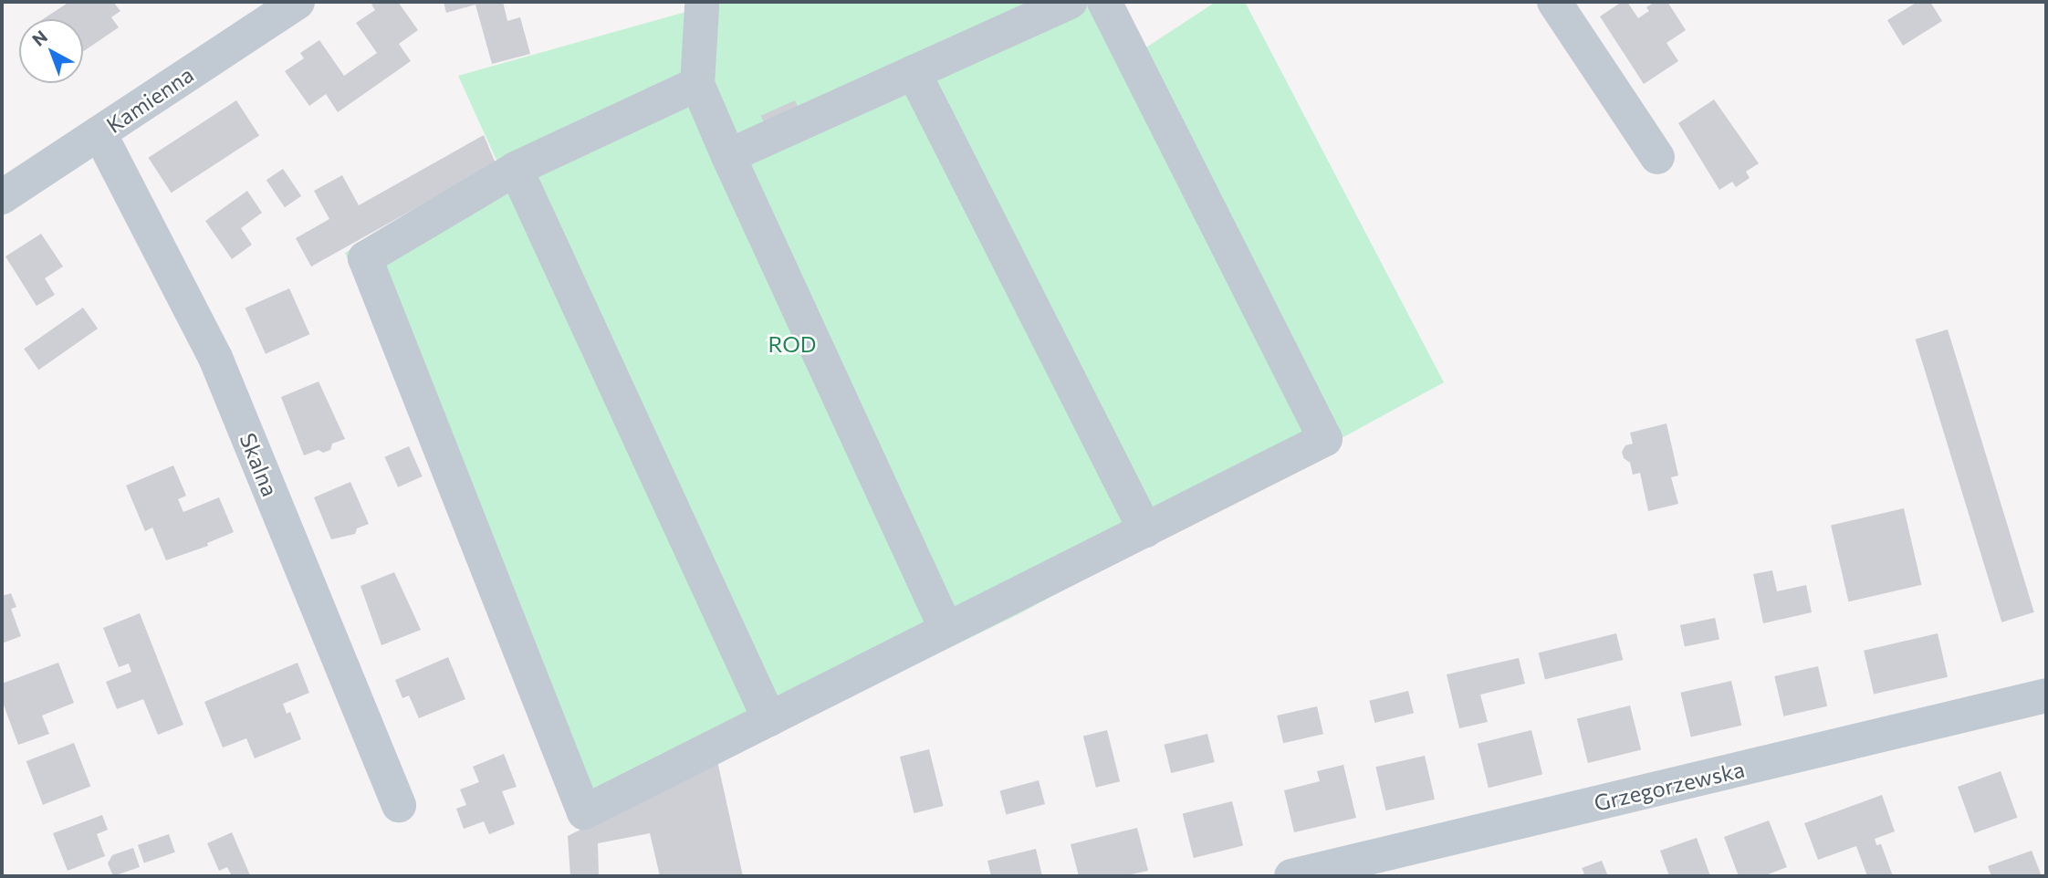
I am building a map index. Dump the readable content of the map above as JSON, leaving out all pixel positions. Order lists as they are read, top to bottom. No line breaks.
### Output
{"streets":{"street":["Kamienna","Skalna","Grzegorzewska"]},"crossings":[["Kamienna","Skalna"]],"parks":["ROD"],"north":"top left"}
